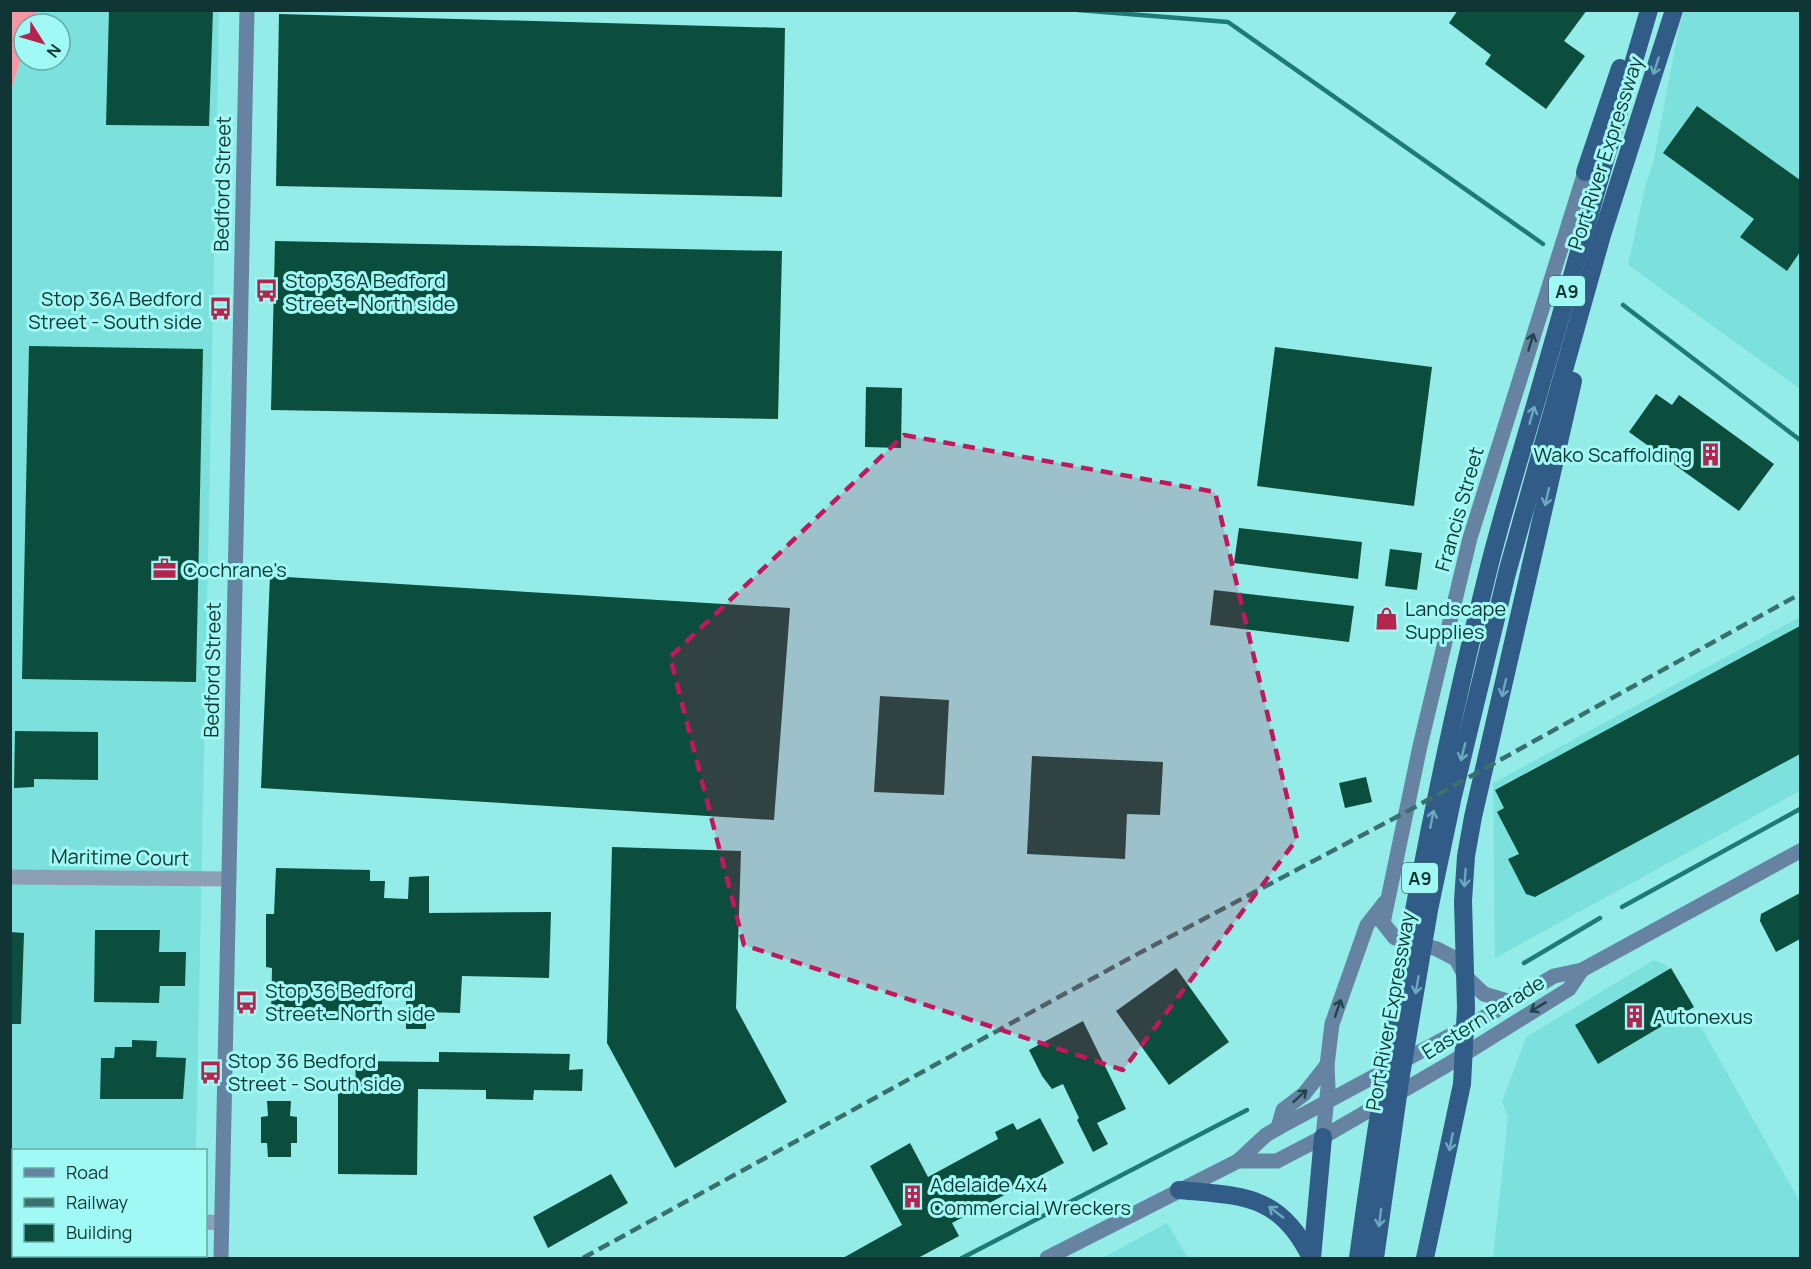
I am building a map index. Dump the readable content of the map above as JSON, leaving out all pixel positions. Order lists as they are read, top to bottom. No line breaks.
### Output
{"streets":{"highway":["Port River Expressway","A9"],"main road":["Bedford Street","Francis Street","Eastern Parade"],"street":["Maritime Court"]},"crossings":[["Bedford Street","Maritime Court"]],"one_way":["Francis Street"],"places":{"bus stop":["Stop 36A Bedford Street - North side","Stop 36A Bedford Street - South side","Stop 36 Bedford Street - North side","Stop 36 Bedford Street - South side"],"building":["Wako Scaffolding","Autonexus","Adelaide 4x4 Commercial Wreckers"],"office":["Cochrane's"],"shop":["Landscape Supplies"]},"legend":["Road","Railway","Building"],"north":"bottom right"}
